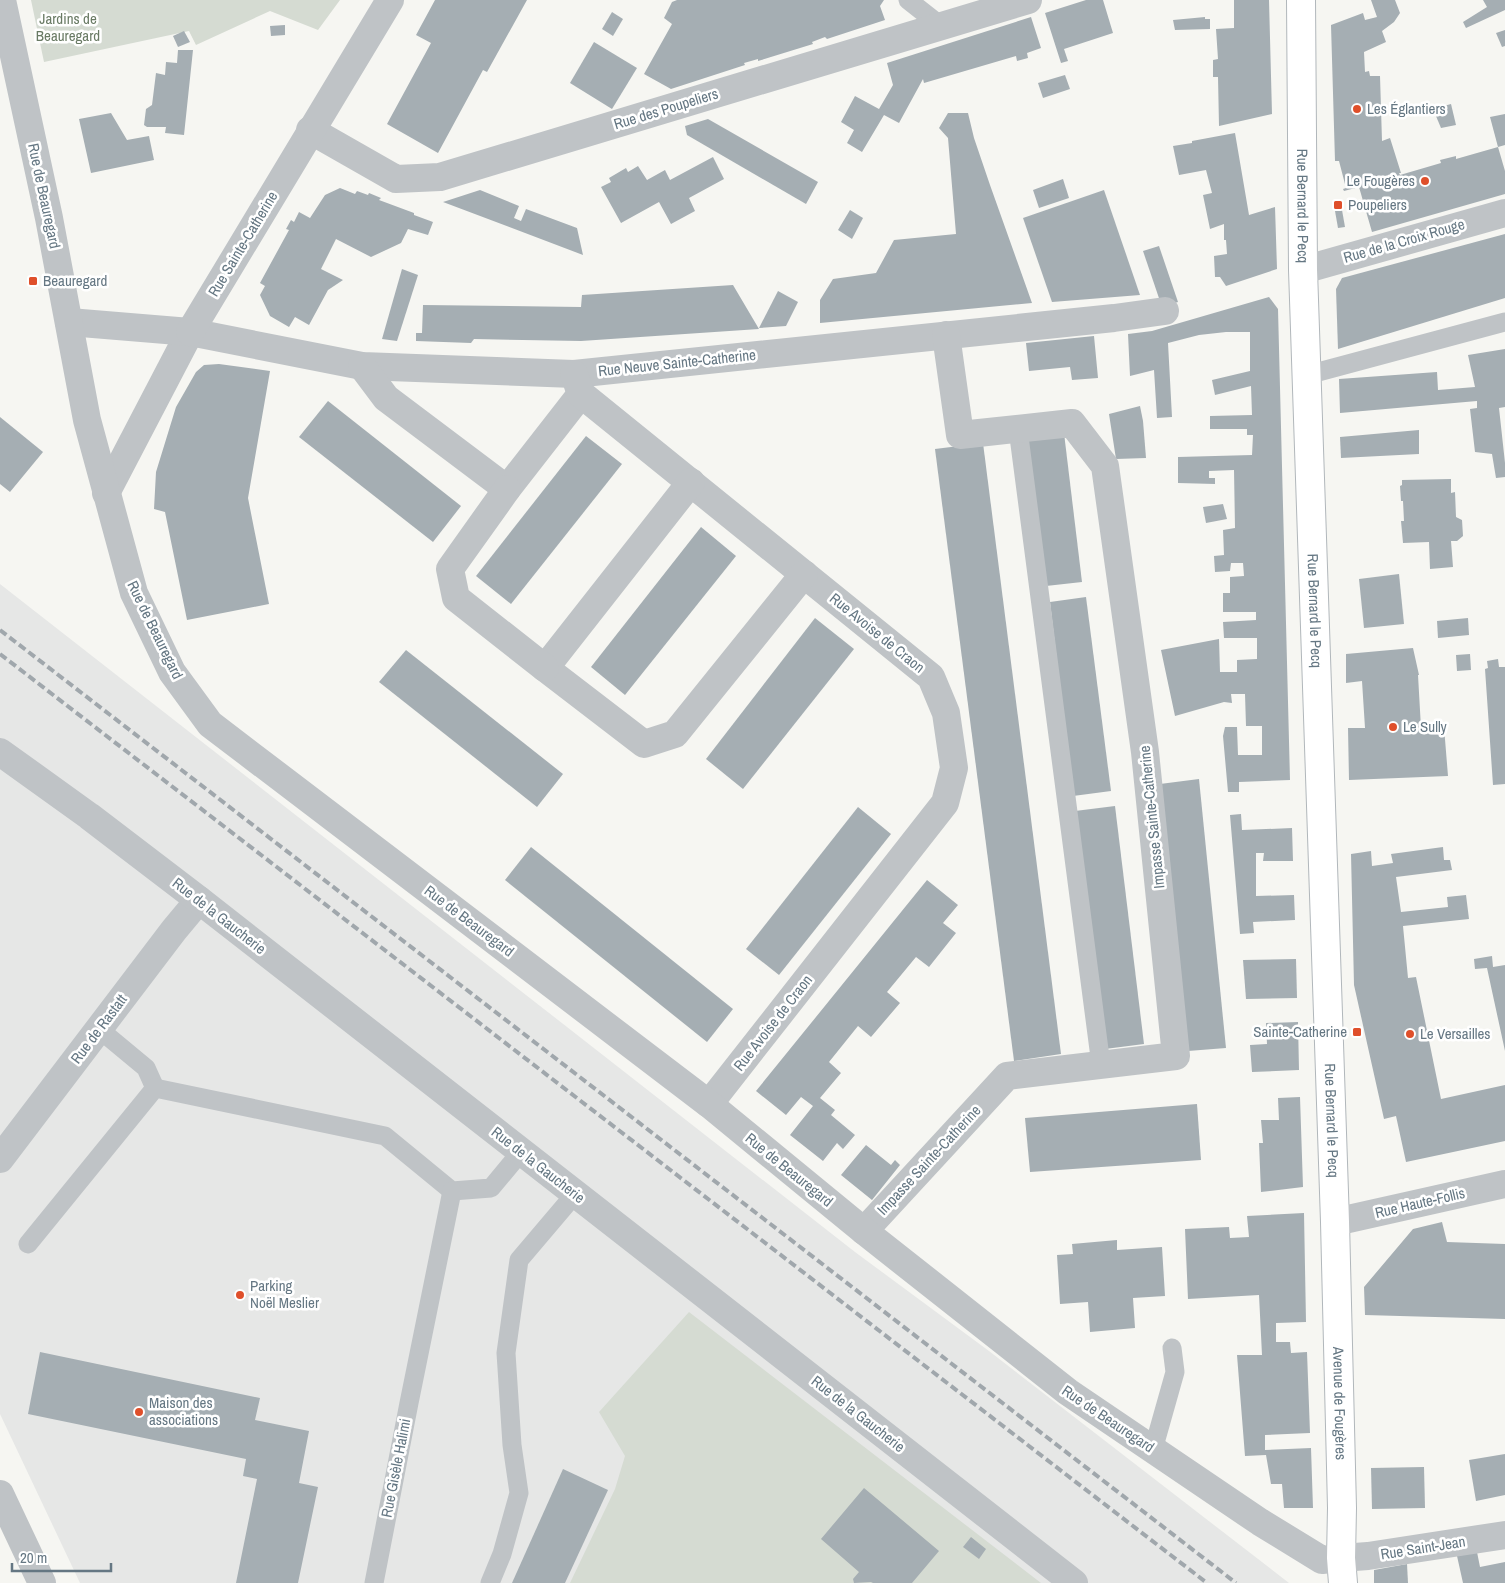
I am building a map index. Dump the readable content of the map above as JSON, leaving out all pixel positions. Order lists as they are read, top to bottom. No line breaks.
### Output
{"streets":{"main road":["Rue Bernard le Pecq","Avenue de Fougères"],"street":["Rue des Poupeliers","Rue de Beauregard","Rue de la Croix Rouge","Rue Sainte-Catherine","Rue Neuve Sainte-Catherine","Rue Avoise de Craon","Impasse Sainte-Catherine","Rue de la Gaucherie","Rue de Rastatt","Rue Haute-Follis","Rue Saint-Jean"],"lane":["Rue Gisèle Halimi"]},"crossings":[["Rue des Poupeliers","Rue Sainte-Catherine"],["Rue de Beauregard","Rue Sainte-Catherine"],["Rue de Beauregard","Rue Neuve Sainte-Catherine"],["Rue de Beauregard","Rue Avoise de Craon"],["Rue de Beauregard","Impasse Sainte-Catherine"],["Rue de Beauregard","Avenue de Fougères"],["Rue de Beauregard","Rue Saint-Jean"],["Rue Bernard le Pecq","Rue de la Croix Rouge"],["Rue Bernard le Pecq","Rue Haute-Follis"],["Rue Bernard le Pecq","Avenue de Fougères"],["Rue Sainte-Catherine","Rue Neuve Sainte-Catherine"],["Rue Neuve Sainte-Catherine","Rue Avoise de Craon"],["Rue Neuve Sainte-Catherine","Impasse Sainte-Catherine"],["Rue de la Gaucherie","Rue de Rastatt"],["Rue Haute-Follis","Avenue de Fougères"],["Avenue de Fougères","Rue Saint-Jean"]],"parks":["Jardins de Beauregard"],"places":{"other":["Les Églantiers","Le Fougères","Le Sully","Le Versailles","Parking Noël Meslier","Maison des associations"],"transit":["Poupeliers","Beauregard","Sainte-Catherine"]},"scale_bar":"20 m"}
